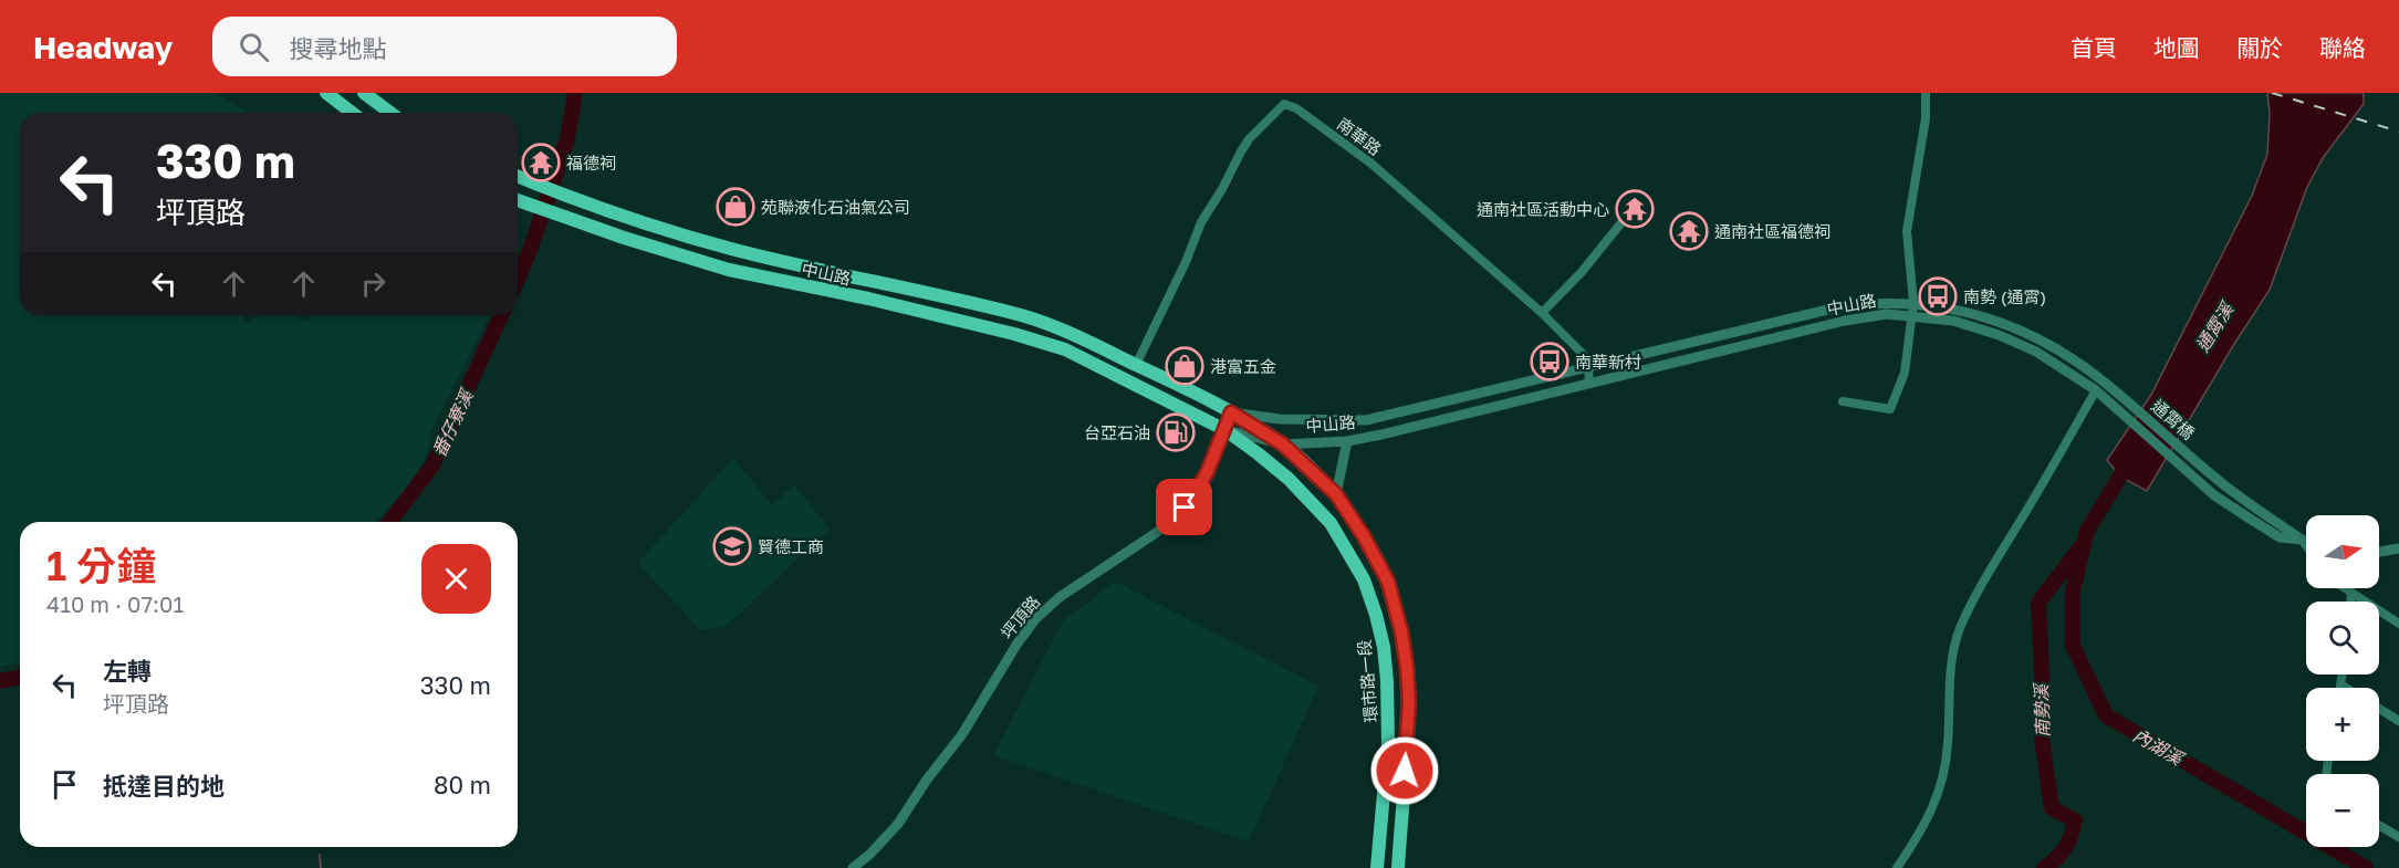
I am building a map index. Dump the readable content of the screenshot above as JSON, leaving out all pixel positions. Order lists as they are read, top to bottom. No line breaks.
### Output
{"streets":{"main road":["中山路","環市路一段"],"street":["南華路","通霄橋","坪頂路"]},"crossings":[["南華路","中山路"],["中山路","通霄橋"],["中山路","坪頂路"],["中山路","環市路一段"],["坪頂路","環市路一段"]],"water":["通霄溪","番仔寮溪","南勢溪","內湖溪"],"places":{"temple":["福德祠","通南社區活動中心","通南社區福德祠"],"shop":["苑聯液化石油氣公司","港富五金"],"bus stop":["南勢 (通霄)","南華新村"],"fuel station":["台亞石油"],"school or university":["賢德工商"]},"north":"right","page":{"header":"Headway","search":"搜尋地點","nav":["首頁","地圖","關於","聯絡"],"turn":["330 m","坪頂路"],"map_buttons":["+","−"],"heading":["1 分鐘","410 m · 07:01"],"list":[{"name":"左轉","note":"坪頂路","value":"330 m"},{"name":"抵達目的地","value":"80 m"}]}}
